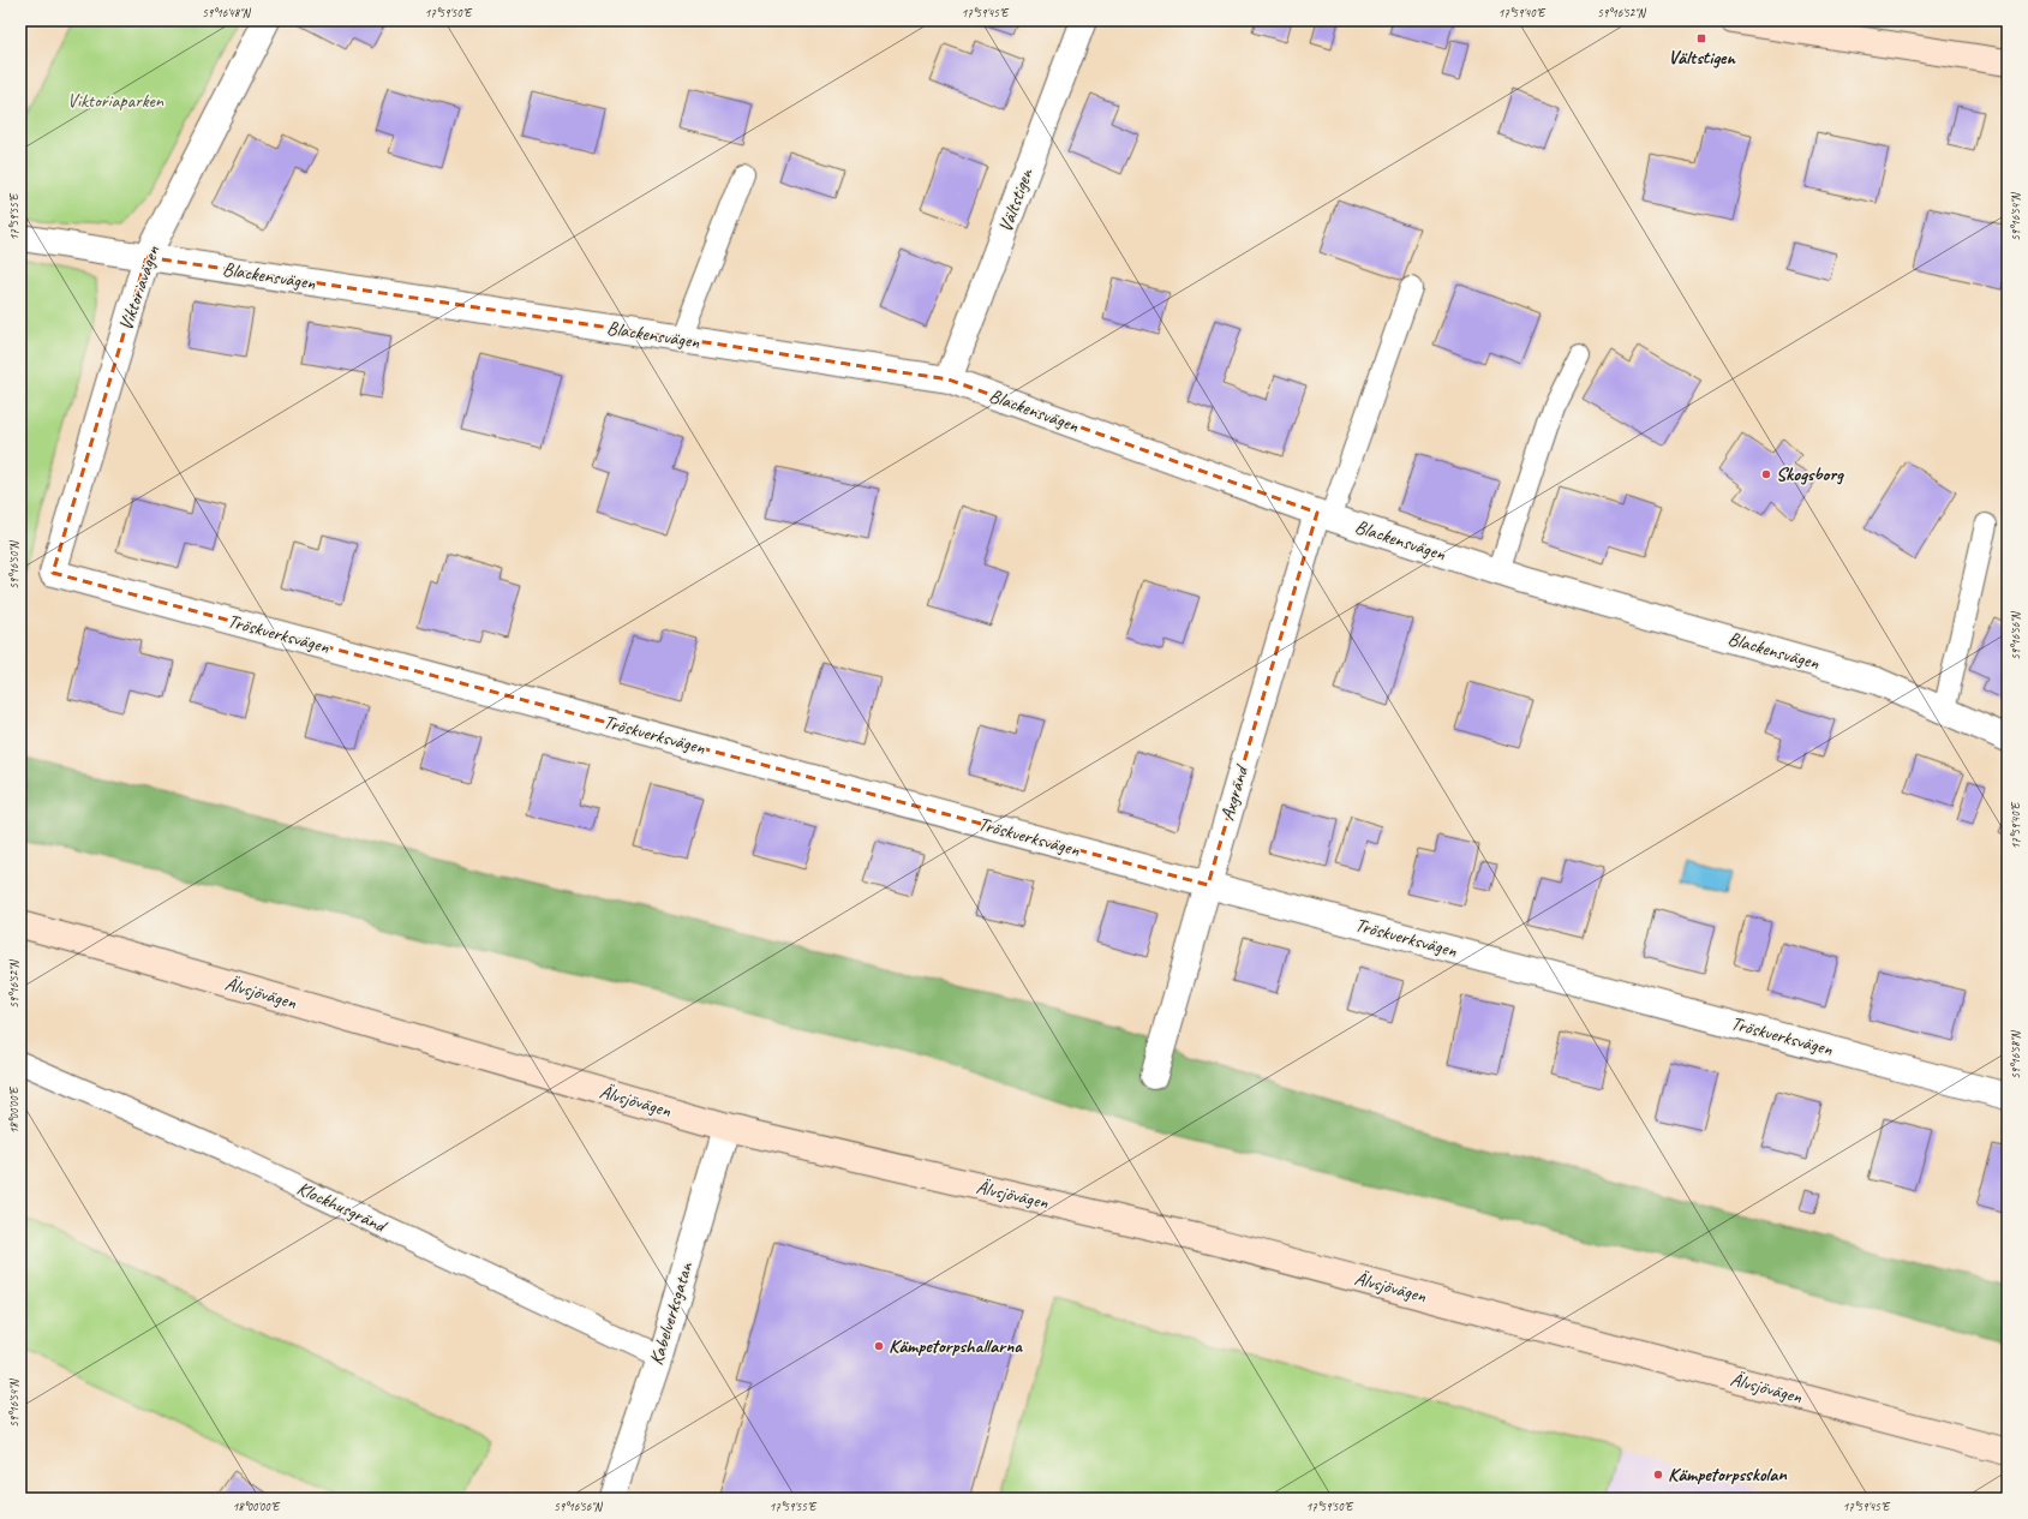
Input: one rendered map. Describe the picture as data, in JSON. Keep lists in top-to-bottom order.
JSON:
{
  "streets": {
    "main road": ["Älvsjövägen"],
    "street": [
      "Vältstigen",
      "Blackensvägen",
      "Viktoriavägen",
      "Tröskverksvägen",
      "Axgränd",
      "Kabelverksgatan"
    ],
    "lane": ["Klockhusgränd"]
  },
  "crossings": [
    ["Vältstigen", "Blackensvägen"],
    ["Blackensvägen", "Viktoriavägen"],
    ["Blackensvägen", "Axgränd"],
    ["Viktoriavägen", "Tröskverksvägen"],
    ["Tröskverksvägen", "Axgränd"],
    ["Älvsjövägen", "Kabelverksgatan"],
    ["Klockhusgränd", "Kabelverksgatan"]
  ],
  "parks": ["Viktoriaparken"],
  "places": {
    "transit": ["Vältstigen"],
    "other": ["Skogsborg", "Kämpetorpshallarna", "Kämpetorpsskolan"]
  },
  "coordinates": [
    "59°16'48\"N",
    "17°59'50\"E",
    "17°59'45\"E",
    "17°59'40\"E",
    "59°16'52\"N",
    "59°16'54\"N",
    "17°59'55\"E",
    "59°16'50\"N",
    "59°16'56\"N",
    "59°16'58\"N",
    "18°00'00\"E"
  ]
}
